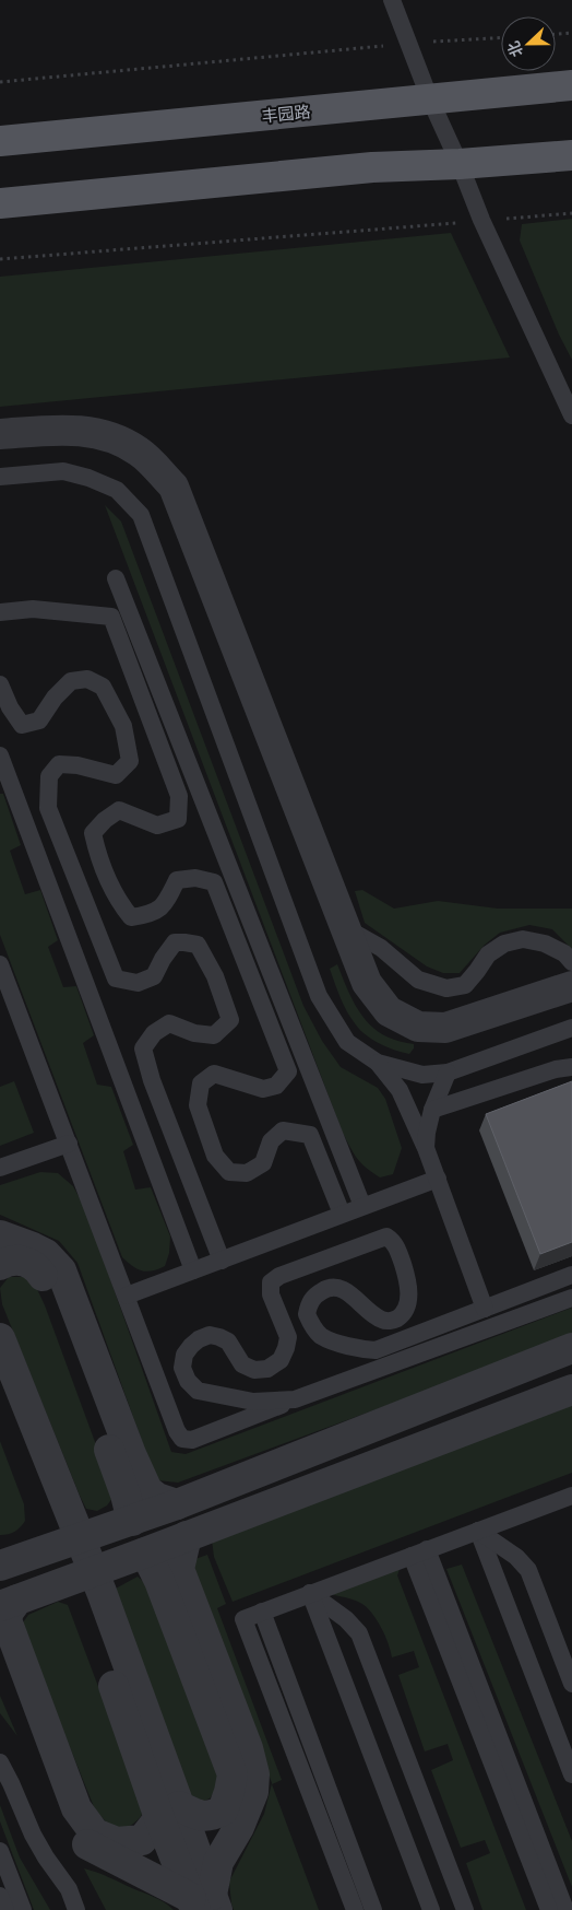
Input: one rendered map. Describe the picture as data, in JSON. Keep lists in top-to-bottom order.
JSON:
{
  "streets": {
    "main road": ["丰园路"]
  },
  "north": "left"
}
